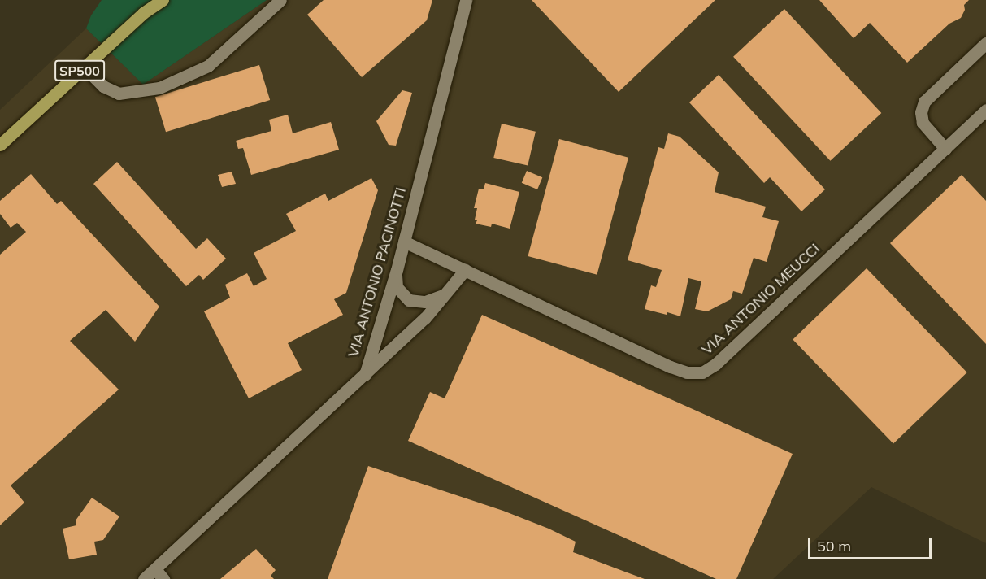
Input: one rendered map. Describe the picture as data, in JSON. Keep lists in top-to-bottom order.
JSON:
{
  "streets": {
    "main road": ["SP500"],
    "street": ["VIA ANTONIO PACINOTTI", "VIA ANTONIO MEUCCI"]
  },
  "crossings": [
    ["VIA ANTONIO PACINOTTI", "VIA ANTONIO MEUCCI"]
  ],
  "scale_bar": "50 m"
}
